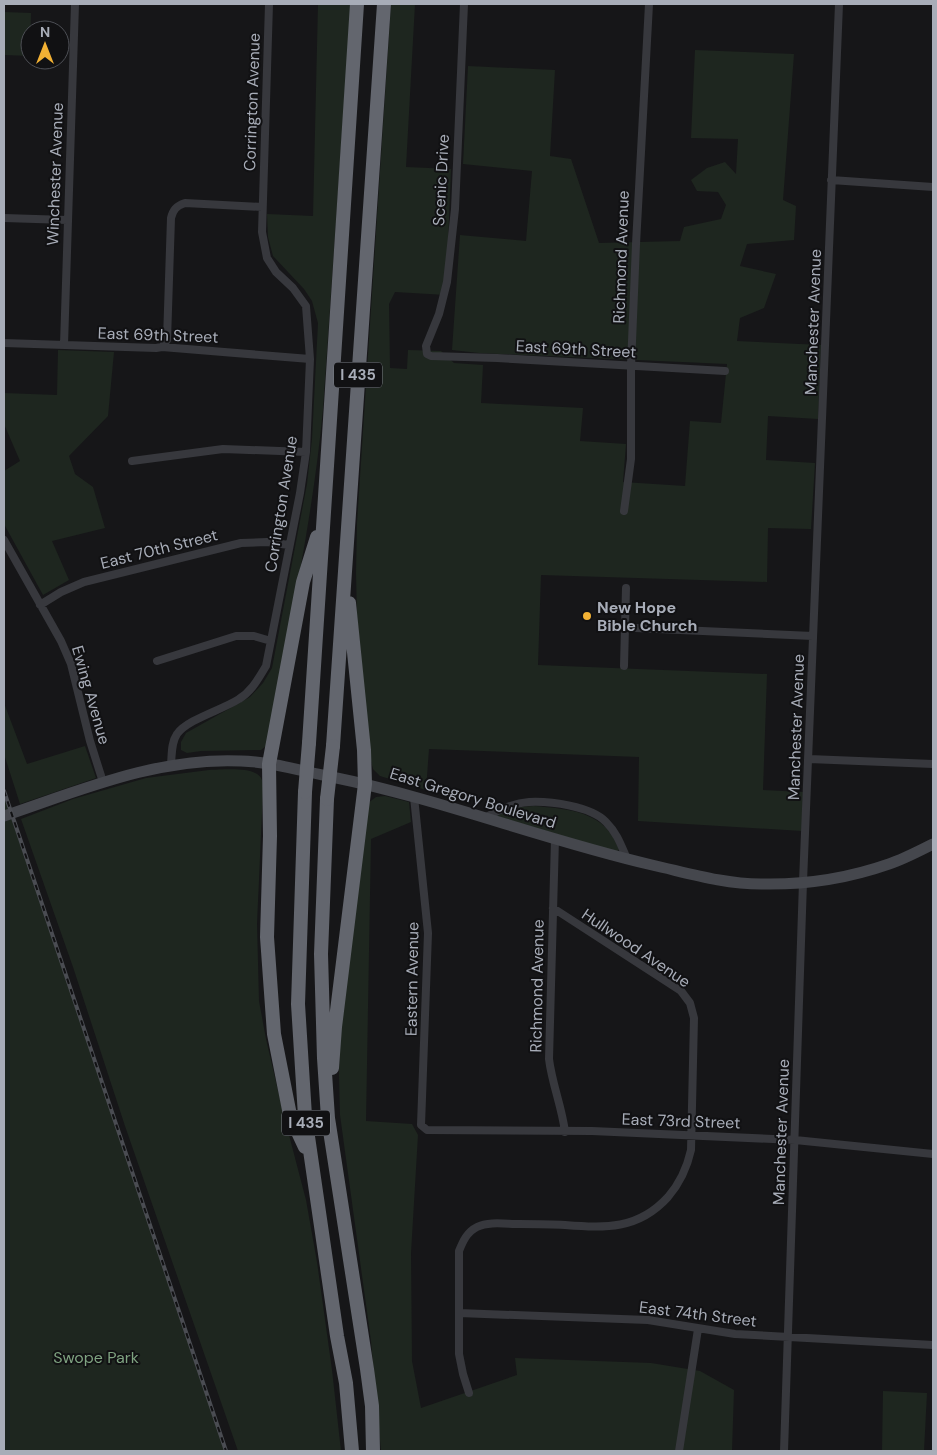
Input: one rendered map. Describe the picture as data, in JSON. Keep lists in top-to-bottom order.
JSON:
{
  "streets": {
    "highway": ["I 435"],
    "main road": ["East Gregory Boulevard"],
    "street": [
      "Corrington Avenue",
      "Winchester Avenue",
      "Scenic Drive",
      "Richmond Avenue",
      "Manchester Avenue",
      "East 69th Street",
      "East 70th Street",
      "Ewing Avenue",
      "Hullwood Avenue",
      "Eastern Avenue",
      "East 73rd Street",
      "East 74th Street"
    ]
  },
  "crossings": [
    ["Corrington Avenue", "East 69th Street"],
    ["Corrington Avenue", "East 70th Street"],
    ["Corrington Avenue", "East Gregory Boulevard"],
    ["Winchester Avenue", "East 69th Street"],
    ["Scenic Drive", "East 69th Street"],
    ["Richmond Avenue", "East 69th Street"],
    ["Richmond Avenue", "East Gregory Boulevard"],
    ["Richmond Avenue", "Hullwood Avenue"],
    ["Richmond Avenue", "East 73rd Street"],
    ["Manchester Avenue", "East Gregory Boulevard"],
    ["Manchester Avenue", "East 73rd Street"],
    ["Manchester Avenue", "East 74th Street"],
    ["East 70th Street", "Ewing Avenue"],
    ["Ewing Avenue", "East Gregory Boulevard"],
    ["East Gregory Boulevard", "Eastern Avenue"],
    ["Hullwood Avenue", "East 73rd Street"],
    ["Hullwood Avenue", "East 74th Street"],
    ["Eastern Avenue", "East 73rd Street"]
  ],
  "parks": ["Swope Park"],
  "places": ["New Hope Bible Church"],
  "north": "top"
}
